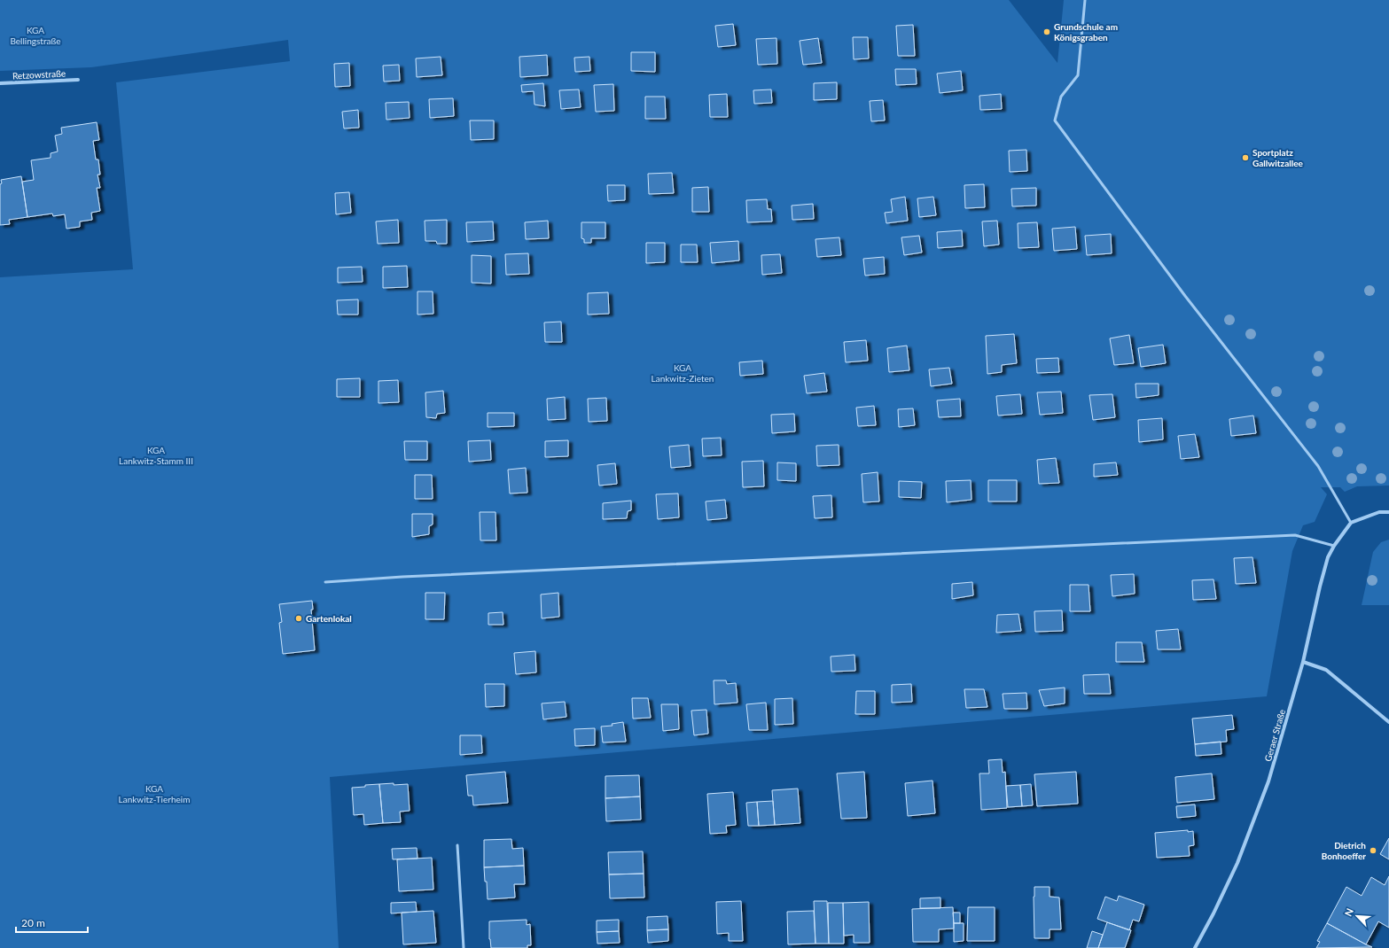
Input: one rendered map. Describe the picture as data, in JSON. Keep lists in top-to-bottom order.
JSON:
{
  "streets": {
    "street": ["Retzowstraße", "Geraer Straße"]
  },
  "parks": [
    "KGA Bellingstraße",
    "KGA Lankwitz-Zieten",
    "KGA Lankwitz-Stamm III",
    "KGA Lankwitz-Tierheim"
  ],
  "places": [
    "Grundschule am Königsgraben",
    "Sportplatz Gallwitzallee",
    "Gartenlokal",
    "Dietrich Bonhoeffer"
  ],
  "scale_bar": "20 m",
  "north": "top left"
}
